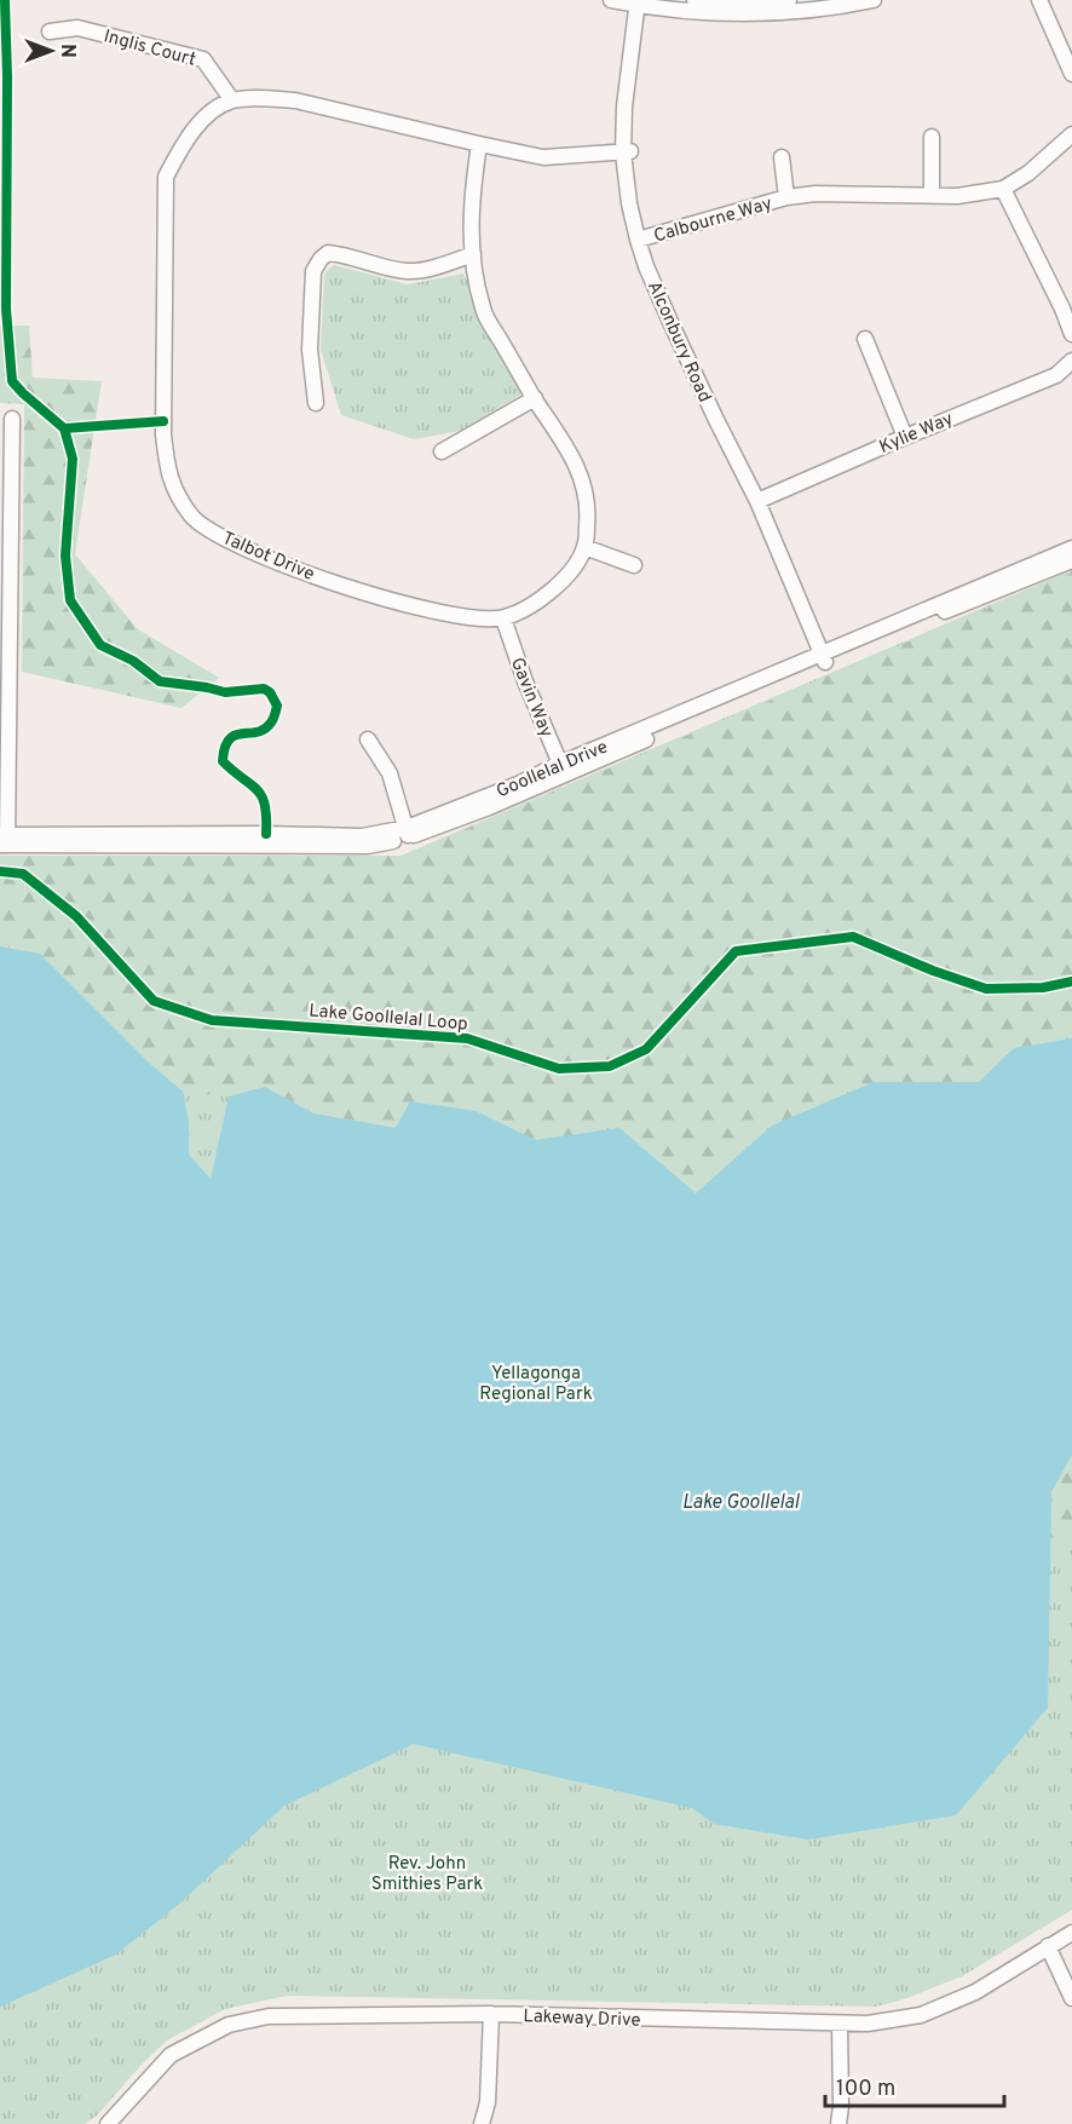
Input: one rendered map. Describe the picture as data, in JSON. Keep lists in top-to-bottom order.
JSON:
{
  "streets": {
    "street": [
      "Inglis Court",
      "Calbourne Way",
      "Alconbury Road",
      "Kylie Way",
      "Talbot Drive",
      "Gavin Way",
      "Goollelal Drive",
      "Lakeway Drive"
    ],
    "cycle path": ["Lake Goollelal Loop"]
  },
  "crossings": [
    ["Inglis Court", "Talbot Drive"],
    ["Calbourne Way", "Alconbury Road"],
    ["Alconbury Road", "Kylie Way"],
    ["Alconbury Road", "Goollelal Drive"],
    ["Talbot Drive", "Gavin Way"],
    ["Gavin Way", "Goollelal Drive"]
  ],
  "water": ["Lake Goollelal"],
  "parks": ["Yellagonga Regional Park", "Rev. John Smithies Park"],
  "scale_bar": "100 m",
  "north": "right"
}
